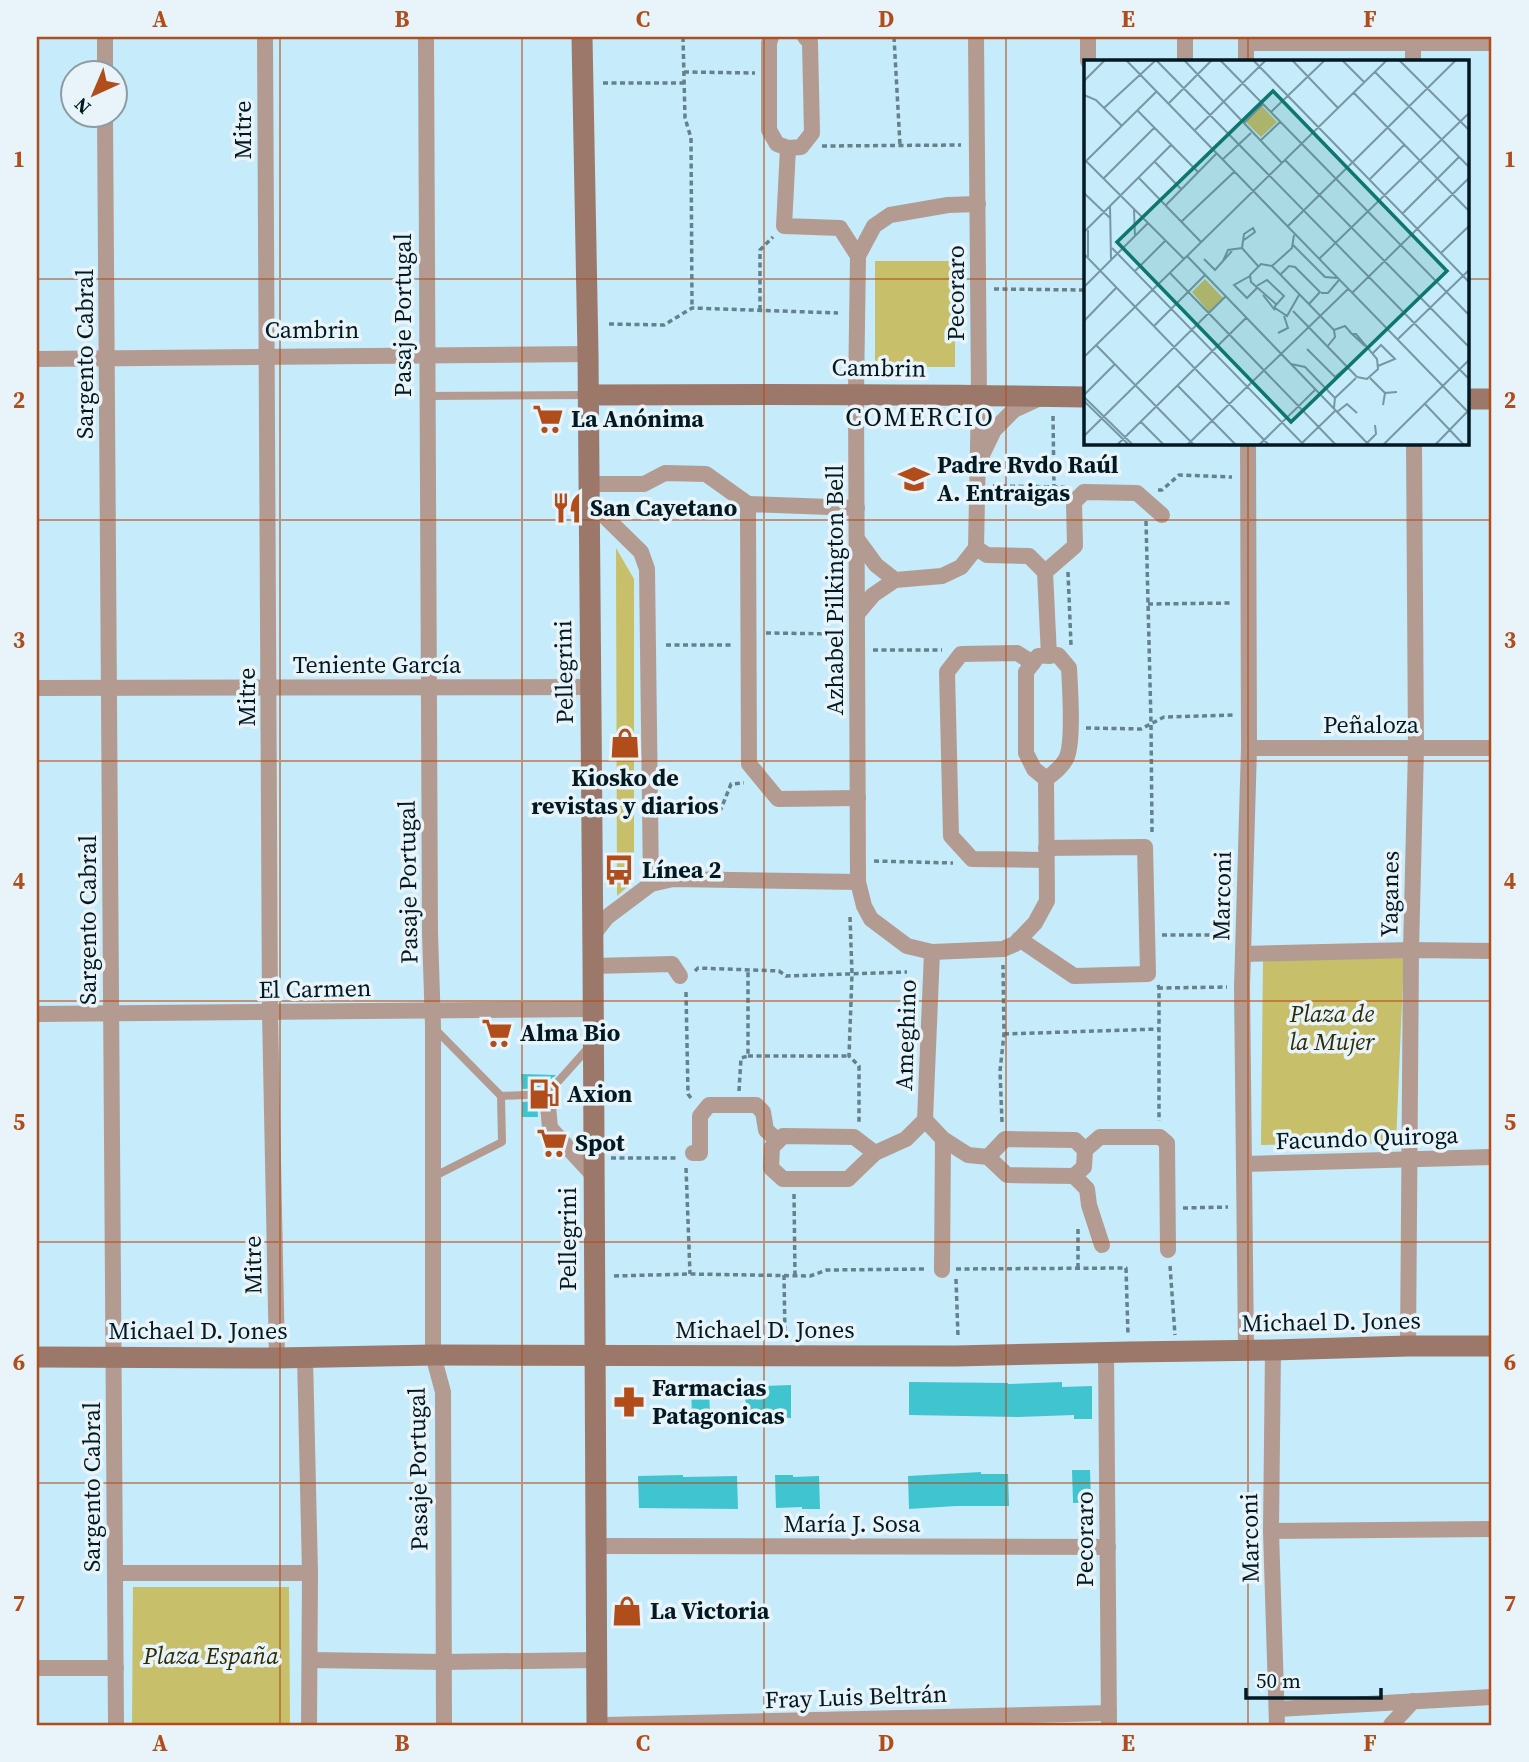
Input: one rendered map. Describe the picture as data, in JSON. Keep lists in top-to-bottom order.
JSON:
{
  "streets": {
    "street": [
      "Mitre",
      "Pecoraro",
      "Pasaje Portugal",
      "Cambrin",
      "Sargento Cabral",
      "Azhabel Pilkington Bell",
      "Teniente García",
      "Pellegrini",
      "Peñaloza",
      "Yaganes",
      "Marconi",
      "El Carmen",
      "Ameghino",
      "Facundo Quiroga",
      "Michael D. Jones",
      "María J. Sosa",
      "Fray Luis Beltrán"
    ]
  },
  "crossings": [
    ["Mitre", "Cambrin"],
    ["Mitre", "Teniente García"],
    ["Mitre", "El Carmen"],
    ["Mitre", "Michael D. Jones"],
    ["Pecoraro", "Cambrin"],
    ["Pecoraro", "Azhabel Pilkington Bell"],
    ["Pecoraro", "Michael D. Jones"],
    ["Pecoraro", "María J. Sosa"],
    ["Pecoraro", "Fray Luis Beltrán"],
    ["Pasaje Portugal", "Cambrin"],
    ["Pasaje Portugal", "Teniente García"],
    ["Pasaje Portugal", "El Carmen"],
    ["Pasaje Portugal", "Michael D. Jones"],
    ["Cambrin", "Sargento Cabral"],
    ["Cambrin", "Azhabel Pilkington Bell"],
    ["Cambrin", "Pellegrini"],
    ["Sargento Cabral", "Teniente García"],
    ["Sargento Cabral", "El Carmen"],
    ["Sargento Cabral", "Michael D. Jones"],
    ["Teniente García", "Pellegrini"],
    ["Pellegrini", "El Carmen"],
    ["Pellegrini", "Michael D. Jones"],
    ["Pellegrini", "María J. Sosa"],
    ["Peñaloza", "Yaganes"],
    ["Peñaloza", "Marconi"],
    ["Yaganes", "Facundo Quiroga"],
    ["Yaganes", "Michael D. Jones"],
    ["Marconi", "Facundo Quiroga"],
    ["Marconi", "Michael D. Jones"]
  ],
  "districts": ["COMERCIO"],
  "parks": ["Plaza de la Mujer", "Plaza España"],
  "places": {
    "supermarket": ["La Anónima", "Alma Bio", "Spot"],
    "school or university": ["Padre Rvdo Raúl A. Entraigas"],
    "restaurant": ["San Cayetano"],
    "shop": ["Kiosko de revistas y diarios", "La Victoria"],
    "bus stop": ["Línea 2"],
    "fuel station": ["Axion"],
    "pharmacy": ["Farmacias Patagonicas"]
  },
  "scale_bar": "50 m",
  "north": "bottom left",
  "grid": {
    "columns": [
      "A",
      "B",
      "C",
      "D",
      "E",
      "F"
    ],
    "rows": [
      "1",
      "2",
      "3",
      "4",
      "5",
      "6",
      "7"
    ]
  }
}
